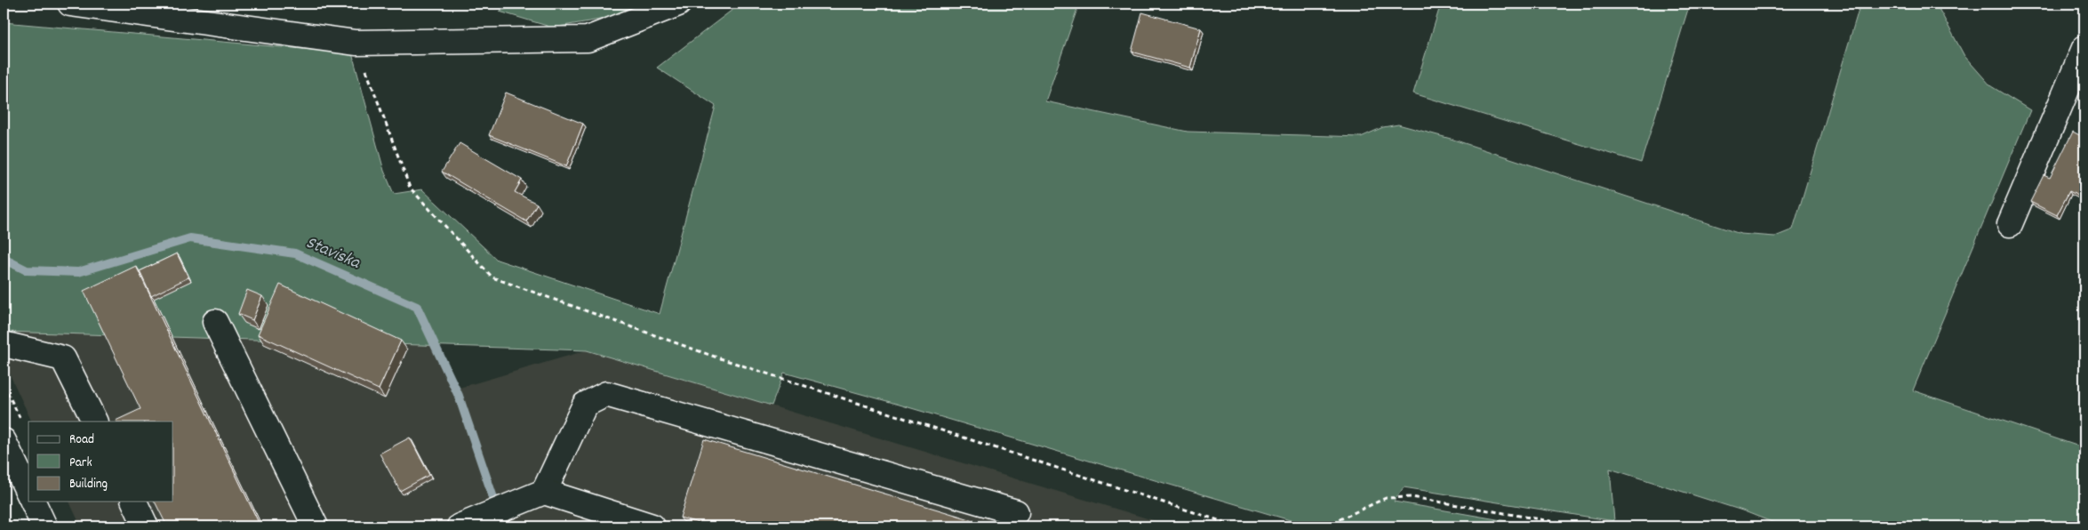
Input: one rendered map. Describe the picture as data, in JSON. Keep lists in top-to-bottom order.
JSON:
{
  "water": ["Staviska"],
  "legend": ["Road", "Park", "Building"]
}
